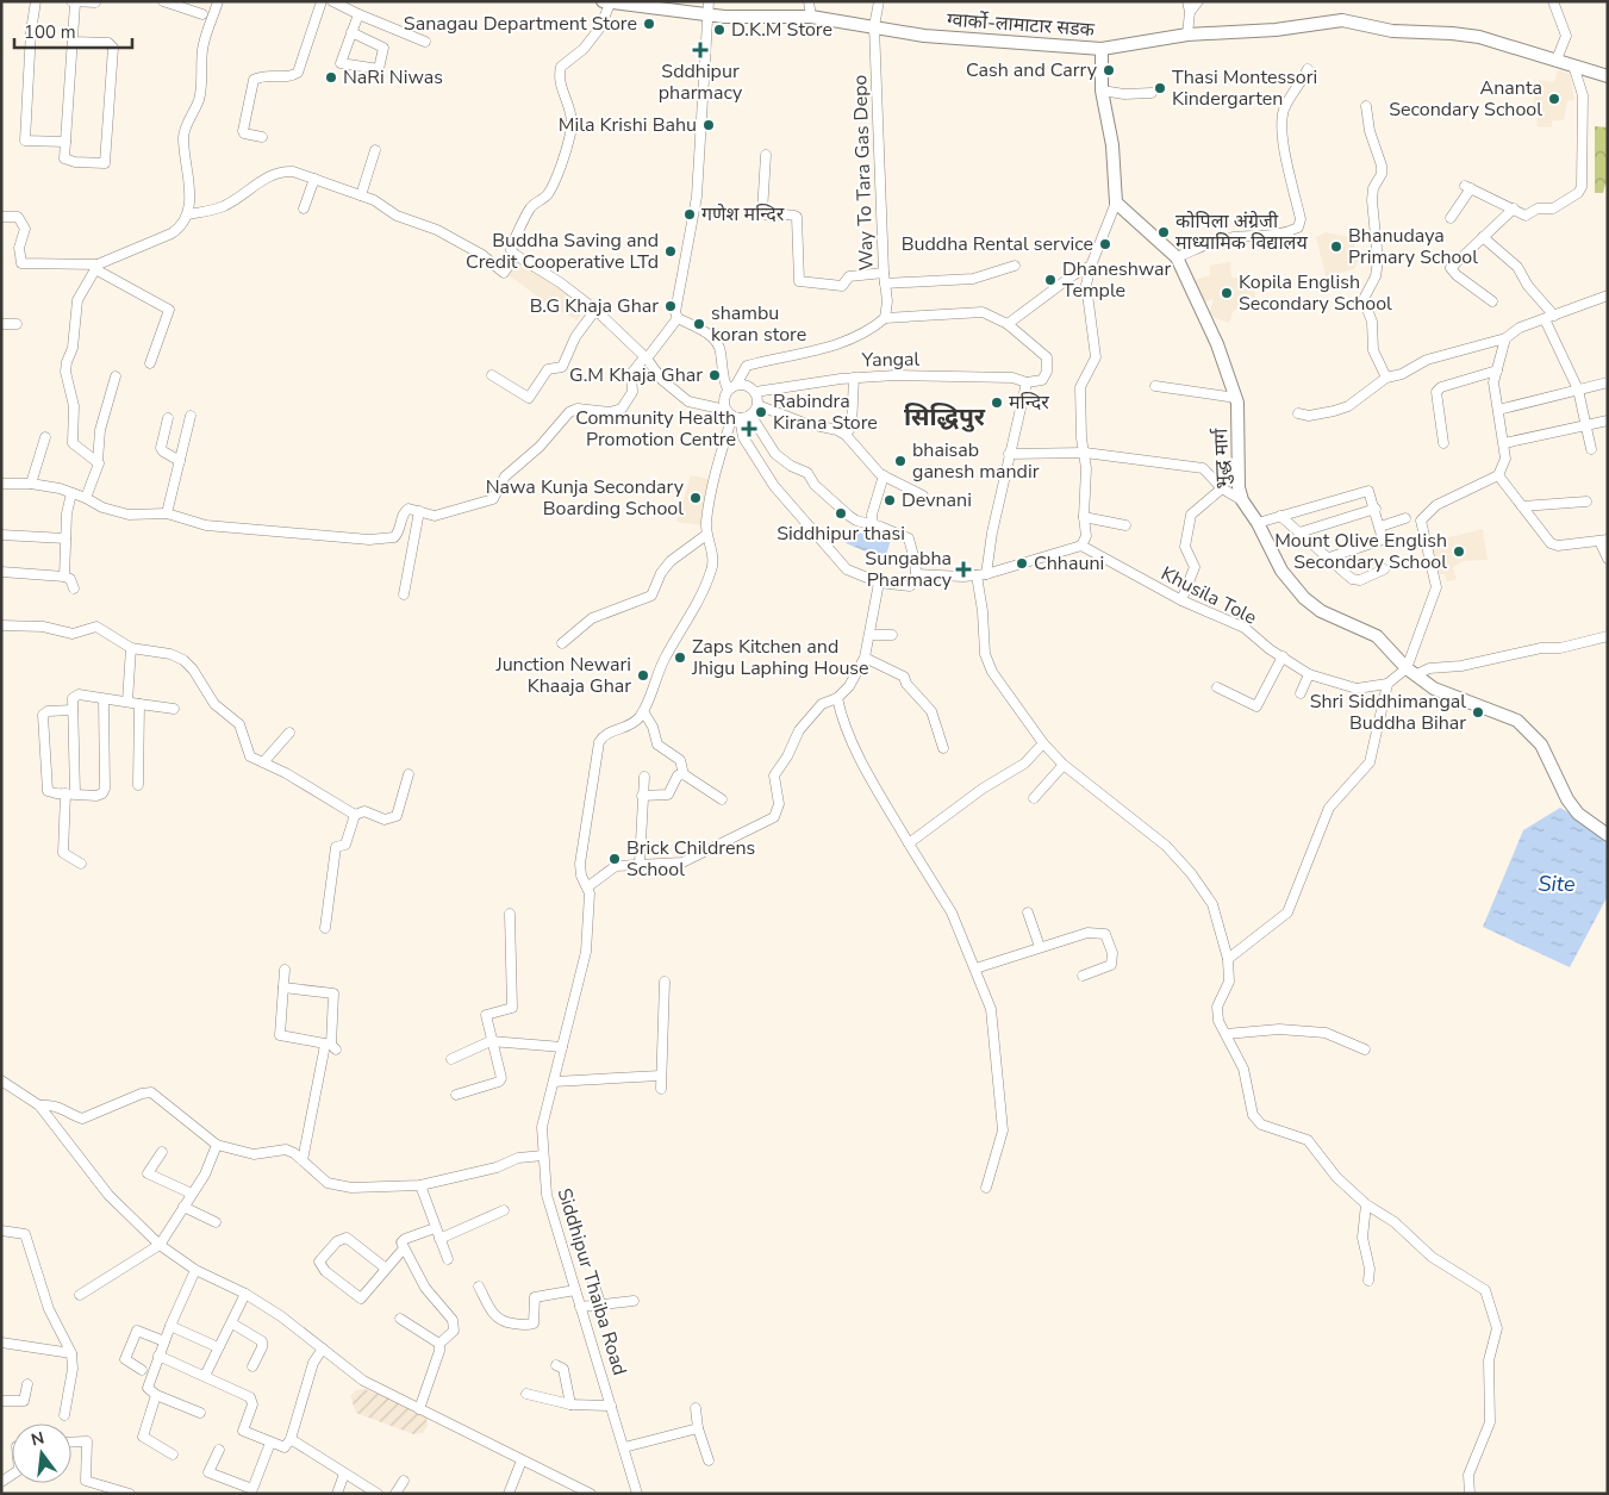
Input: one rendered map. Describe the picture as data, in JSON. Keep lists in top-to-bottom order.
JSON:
{
  "streets": {
    "main road": ["ग्वार्को-लामाटार सडक", "भुद्ध मार्ग"],
    "street": [
      "Way To Tara Gas Depo",
      "Yangal",
      "Khusila Tole",
      "Siddhipur Thaiba Road"
    ]
  },
  "crossings": [
    ["ग्वार्को-लामाटार सडक", "Way To Tara Gas Depo"]
  ],
  "districts": ["सिद्धिपुर"],
  "water": ["Site"],
  "places": {
    "other": [
      "Sanagau Department Store",
      "D.K.M Store",
      "Cash and Carry",
      "NaRi Niwas",
      "Thasi Montessori Kindergarten",
      "Ananta Secondary School",
      "Mila Krishi Bahu",
      "गणेश मन्दिर",
      "कोपिला अंग्रेजी माध्यामिक विद्यालय",
      "Buddha Rental service",
      "Bhanudaya Primary School",
      "Buddha Saving and Credit Cooperative LTd",
      "Dhaneshwar Temple",
      "Kopila English Secondary School",
      "B.G Khaja Ghar",
      "shambu koran store",
      "G.M Khaja Ghar",
      "मन्दिर",
      "Rabindra Kirana Store",
      "bhaisab ganesh mandir",
      "Nawa Kunja Secondary Boarding School",
      "Devnani",
      "Siddhipur thasi",
      "Mount Olive English Secondary School",
      "Chhauni",
      "Zaps Kitchen and Jhigu Laphing House",
      "Junction Newari Khaaja Ghar",
      "Shri Siddhimangal Buddha Bihar",
      "Brick Childrens School"
    ],
    "health": ["Sddhipur pharmacy", "Community Health Promotion Centre", "Sungabha Pharmacy"]
  },
  "scale_bar": "100 m",
  "north": "top"
}
